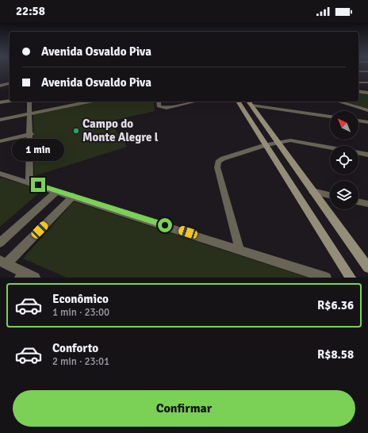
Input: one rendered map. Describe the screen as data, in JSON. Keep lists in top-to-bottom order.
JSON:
{
  "places": ["Campo do Monte Alegre l"],
  "north": "top left",
  "page": {
    "status": "22:58",
    "banner": ["Avenida Osvaldo Piva", "Avenida Osvaldo Piva"],
    "bubble": "1 min",
    "list": [
      {
        "name": "Econômico",
        "note": "1 min · 23:00",
        "value": "R$6.36"
      },
      {
        "name": "Conforto",
        "note": "2 min · 23:01",
        "value": "R$8.58"
      }
    ],
    "buttons": "Confirmar"
  }
}
